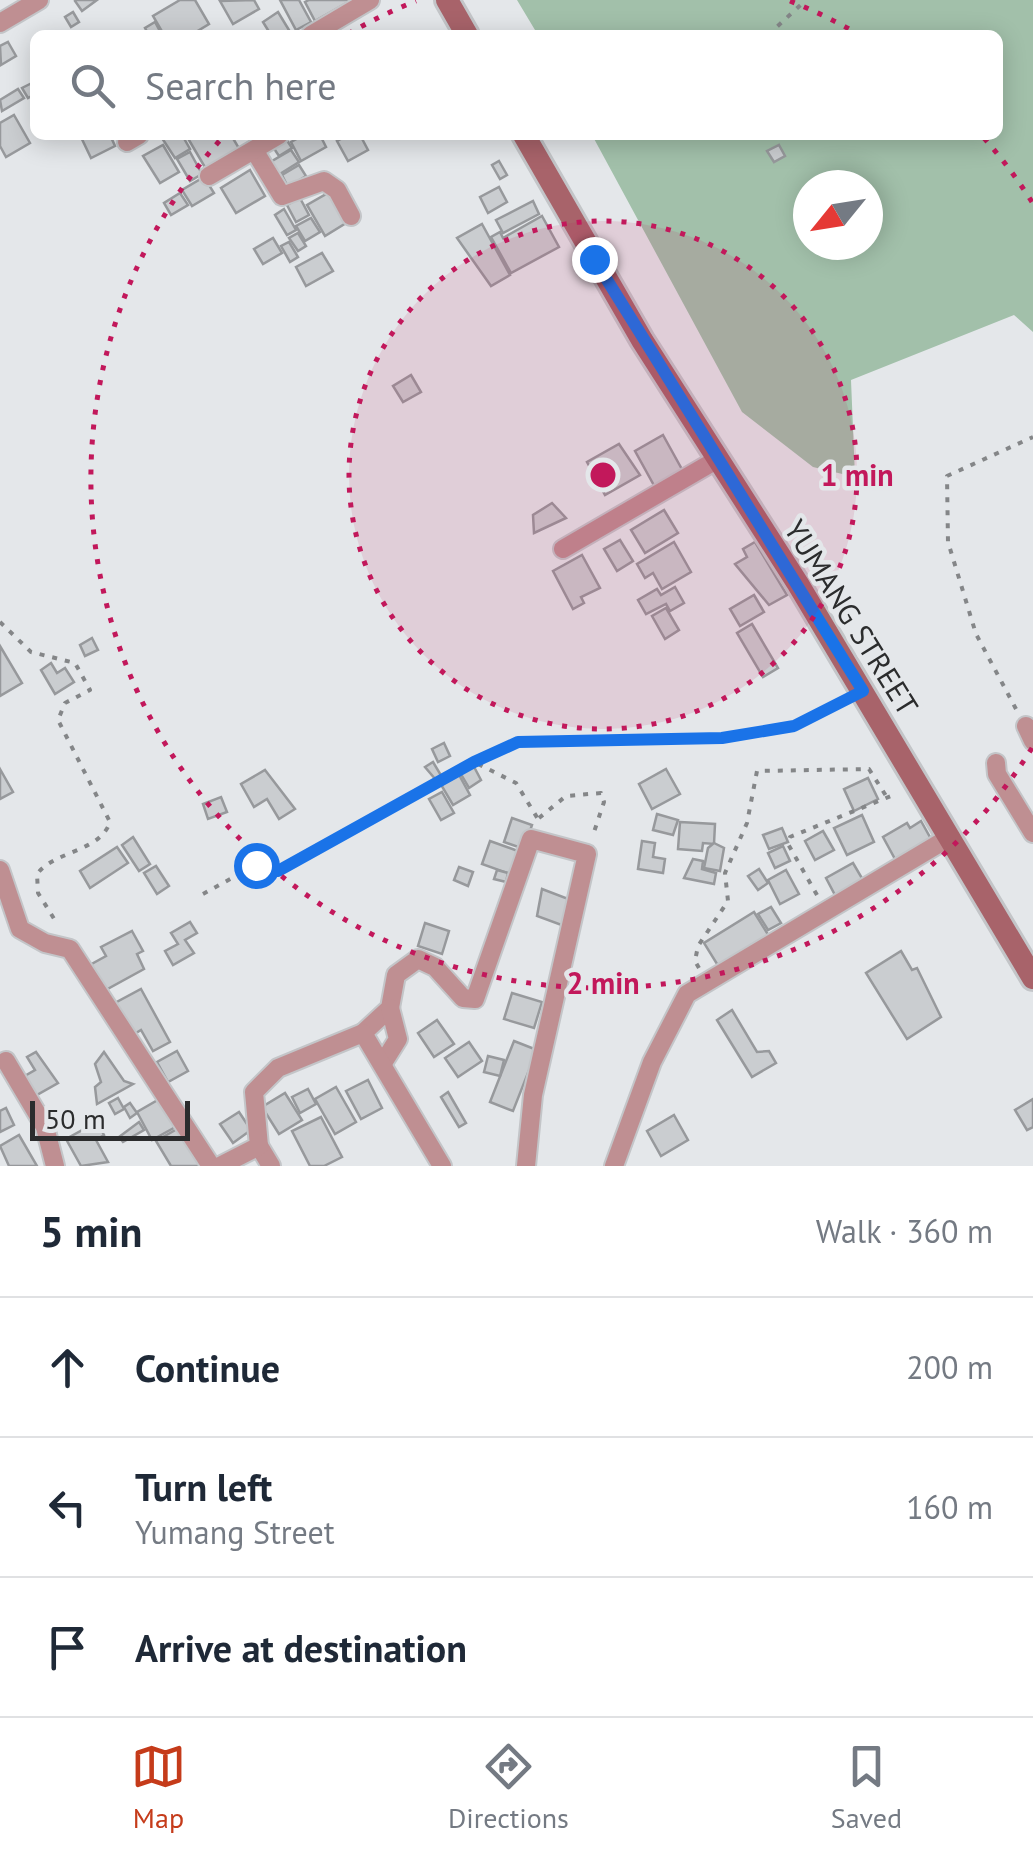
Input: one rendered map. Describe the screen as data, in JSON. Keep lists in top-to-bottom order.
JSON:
{
  "streets": {
    "main road": ["YUMANG STREET"]
  },
  "scale_bar": "50 m",
  "north": "bottom left",
  "page": {
    "search": "Search here",
    "scale": "50 m",
    "heading": ["5 min", "Walk · 360 m"],
    "list": [
      ["Continue", "200 m"],
      ["Turn left", "Yumang Street", "160 m"],
      "Arrive at destination"
    ],
    "nav": ["Map", "Directions", "Saved"]
  },
  "rings": ["1 min", "2 min"]
}
